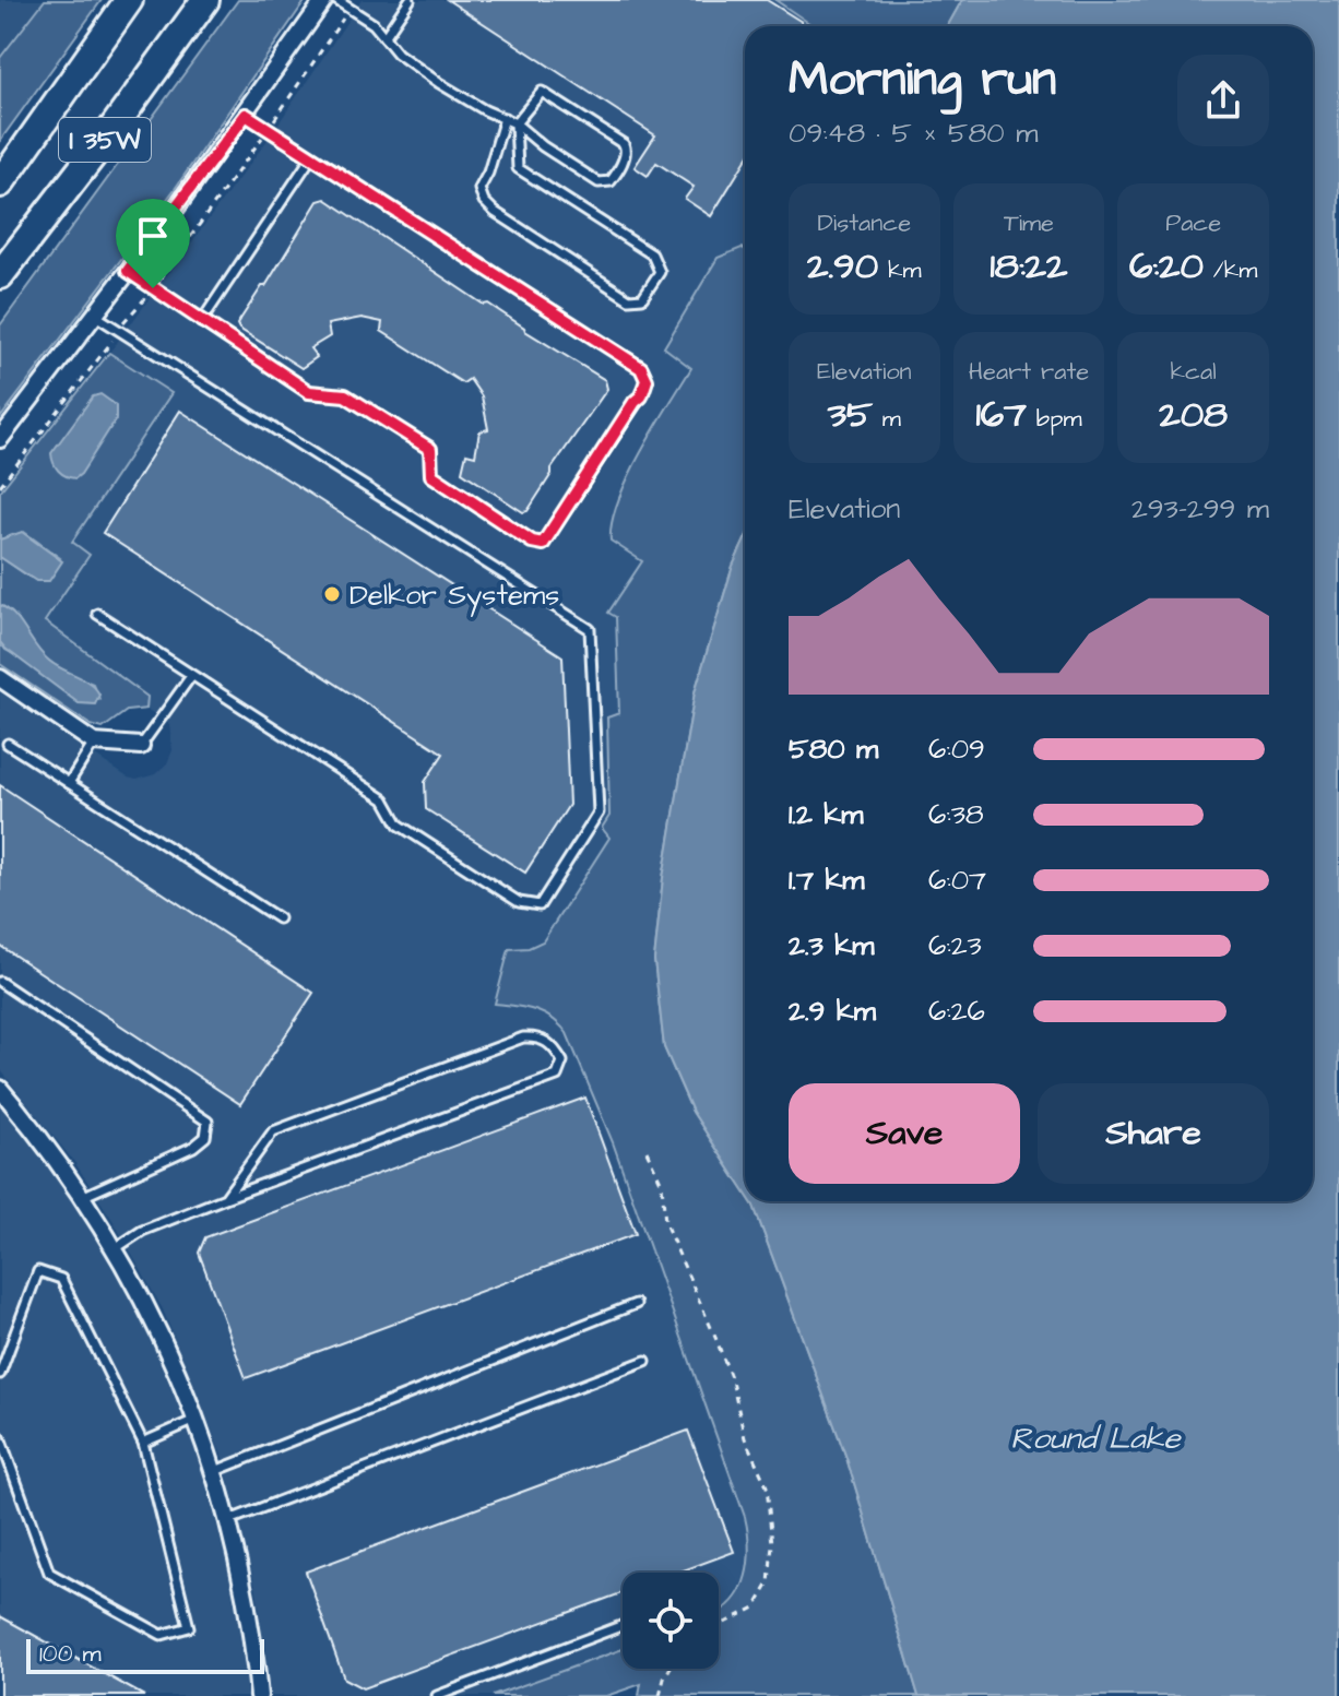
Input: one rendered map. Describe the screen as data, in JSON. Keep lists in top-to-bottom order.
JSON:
{
  "streets": {
    "highway": ["I 35W"]
  },
  "water": ["Round Lake"],
  "places": ["Delkor Systems"],
  "scale_bar": "100 m",
  "page": {
    "heading": ["Morning run", "09:48 · 5 × 580 m"],
    "stats": [
      ["Distance", "2.90 km"],
      ["Time", "18:22"],
      ["Pace", "6:20 /km"],
      ["Elevation", "35 m"],
      ["Heart rate", "167 bpm"],
      ["kcal", "208"]
    ],
    "chart": ["Elevation", "293–299 m"],
    "list": [
      {
        "name": "580 m",
        "note": "6:09"
      },
      {
        "name": "1.2 km",
        "note": "6:38"
      },
      {
        "name": "1.7 km",
        "note": "6:07"
      },
      {
        "name": "2.3 km",
        "note": "6:23"
      },
      {
        "name": "2.9 km",
        "note": "6:26"
      }
    ],
    "buttons": ["Save", "Share"],
    "scale": "100 m"
  }
}
